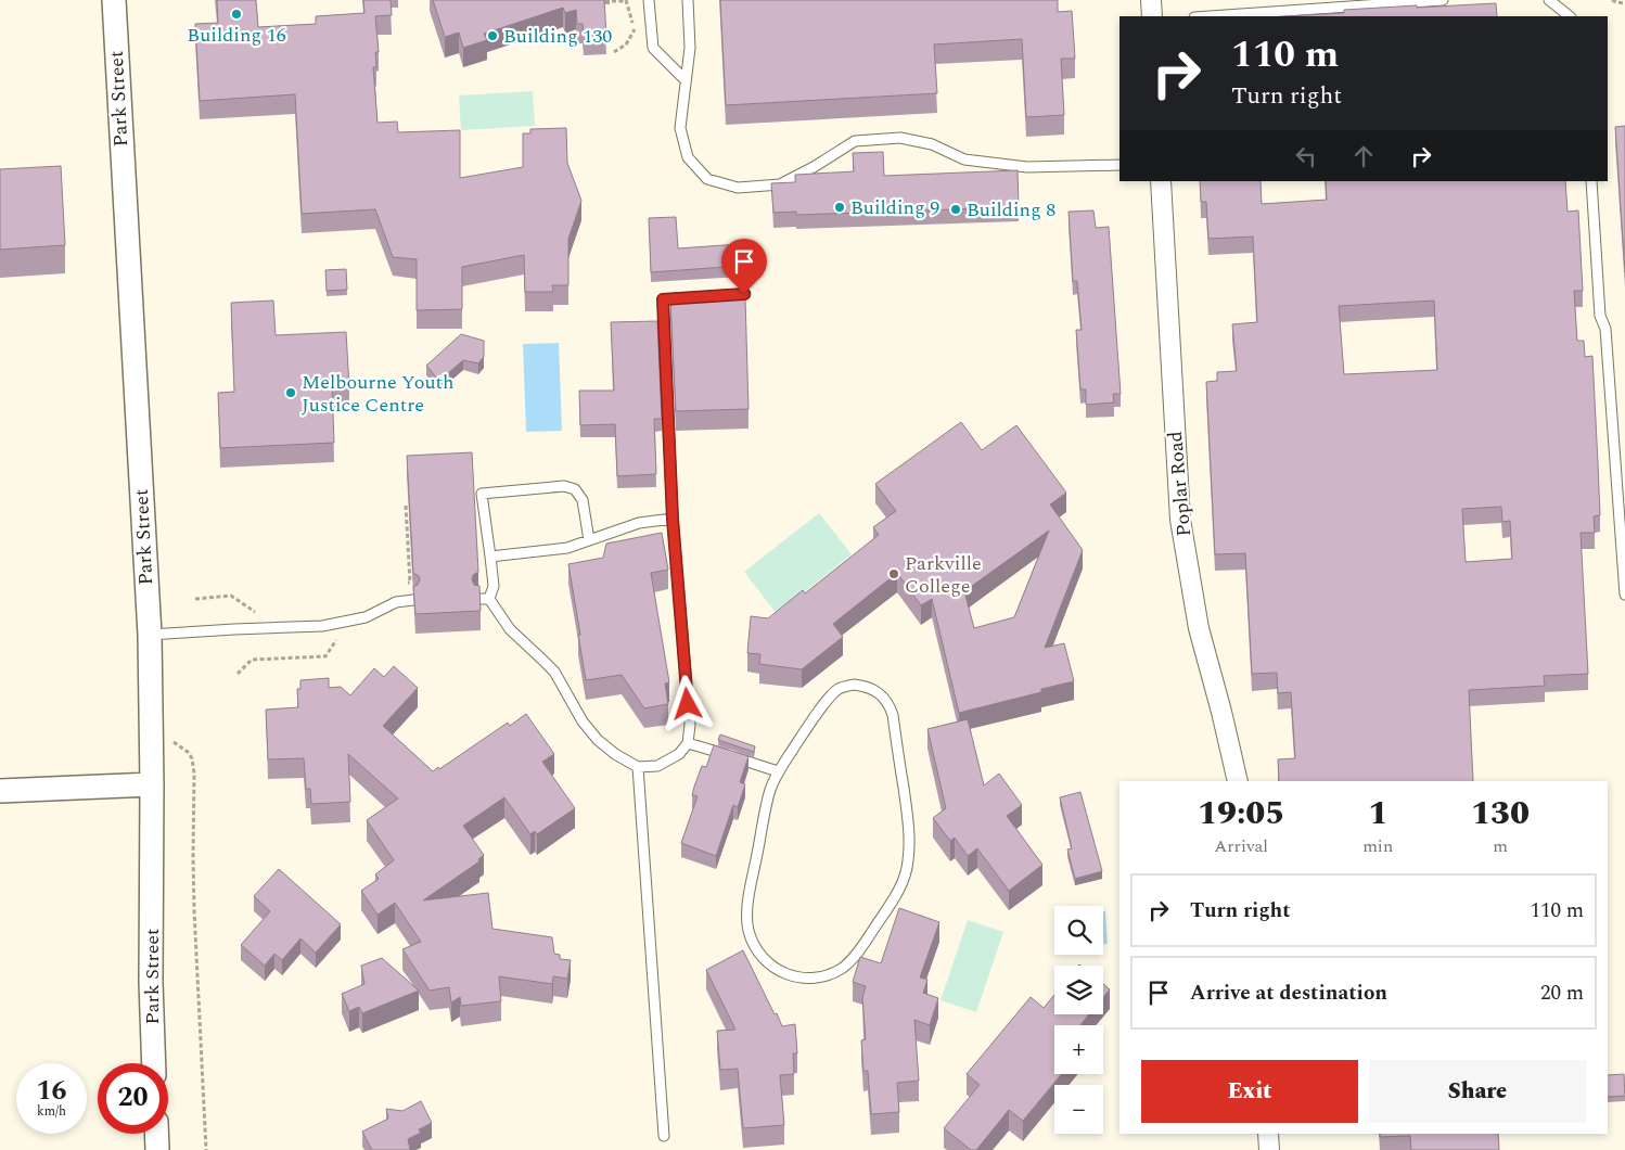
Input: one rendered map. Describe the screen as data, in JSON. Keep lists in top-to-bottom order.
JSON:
{
  "streets": {
    "street": ["Park Street", "Poplar Road"]
  },
  "places": [
    "Building 16",
    "Building 130",
    "Building 9",
    "Building 8",
    "Melbourne Youth Justice Centre",
    "Parkville College"
  ],
  "page": {
    "turn": ["110 m", "Turn right"],
    "eta": [
      "19:05",
      "Arrival",
      "1",
      "min",
      "130",
      "m"
    ],
    "list": [
      {
        "name": "Turn right",
        "value": "110 m"
      },
      {
        "name": "Arrive at destination",
        "value": "20 m"
      }
    ],
    "map_buttons": ["+", "−"],
    "buttons": ["Exit", "Share"],
    "speed": "16 km/h",
    "limit": "20"
  }
}
